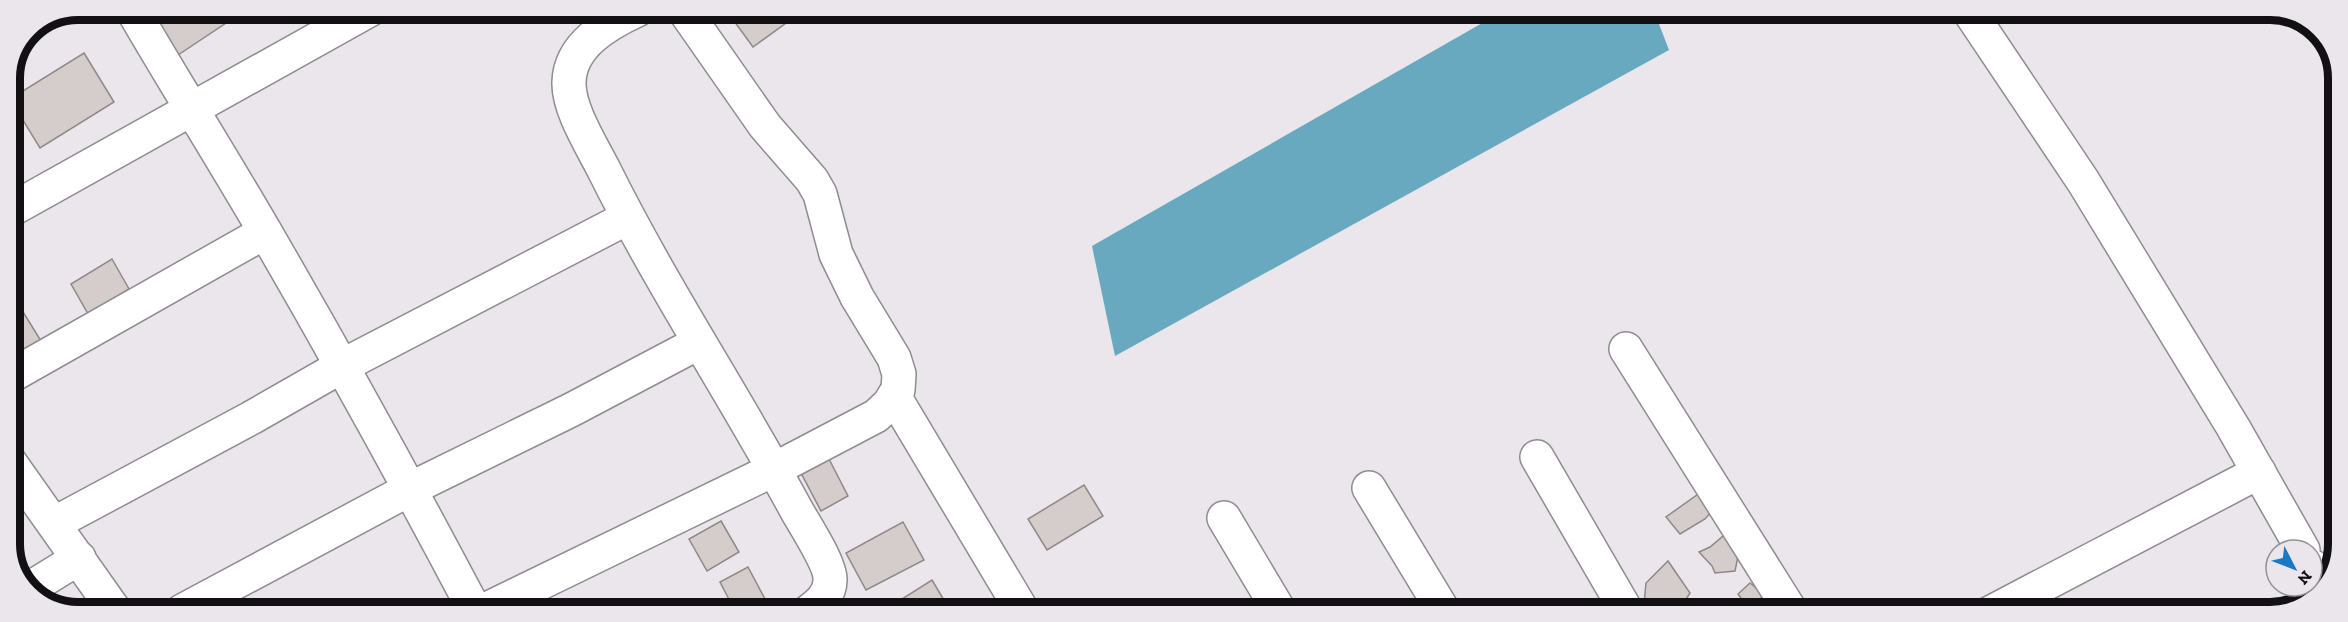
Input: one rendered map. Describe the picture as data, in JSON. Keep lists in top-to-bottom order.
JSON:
{
  "north": "bottom right"
}
